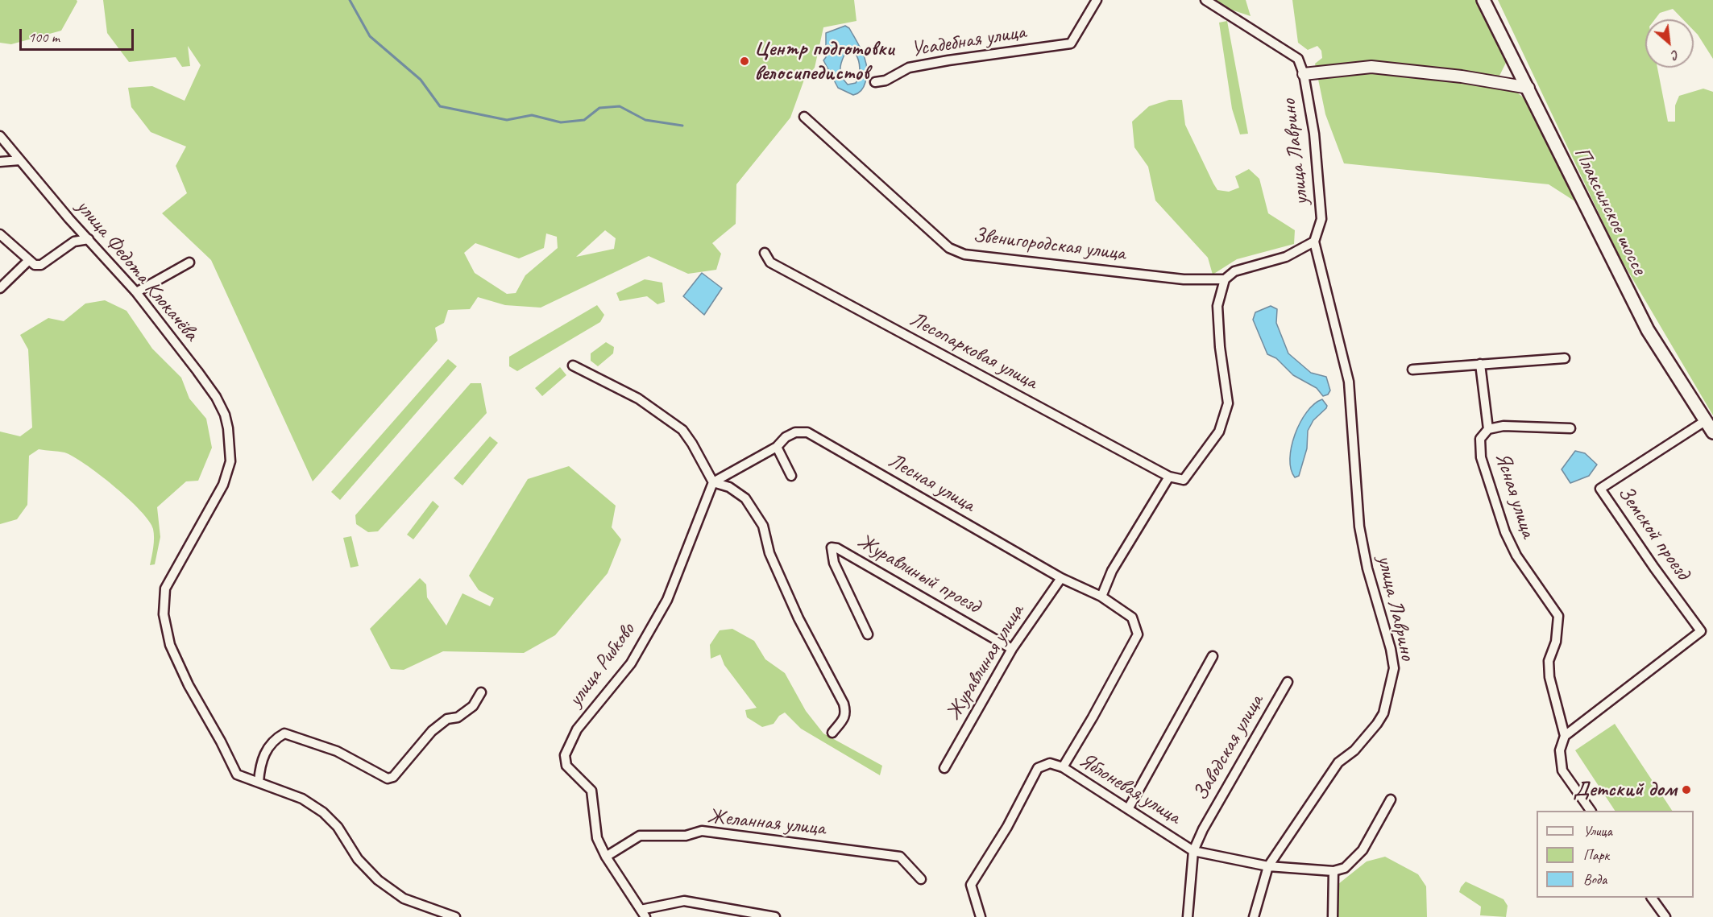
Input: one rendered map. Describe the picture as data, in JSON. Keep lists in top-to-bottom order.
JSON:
{
  "streets": {
    "main road": ["Плаксинское шоссе"],
    "street": [
      "Усадебная улица",
      "улица Лаврино",
      "Звенигородская улица",
      "улица Федота Клокачёва",
      "Лесопарковая улица",
      "Лесная улица",
      "Ясная улица",
      "Земской проезд",
      "Журавлиный проезд",
      "Журавлиная улица",
      "улица Рибково",
      "Заводская улица",
      "Яблоневая улица",
      "Желанная улица"
    ]
  },
  "crossings": [
    ["улица Лаврино", "Яблоневая улица"],
    ["Плаксинское шоссе", "Земской проезд"],
    ["Лесная улица", "Журавлиная улица"],
    ["Лесная улица", "улица Рибково"],
    ["Лесная улица", "Яблоневая улица"],
    ["Ясная улица", "Земской проезд"],
    ["Журавлиный проезд", "Журавлиная улица"],
    ["улица Рибково", "Желанная улица"],
    ["Заводская улица", "Яблоневая улица"]
  ],
  "places": ["Центр подготовки велосипедистов", "Детский дом"],
  "legend": ["Улица", "Парк", "Вода"],
  "scale_bar": "100 m",
  "north": "bottom right"
}
